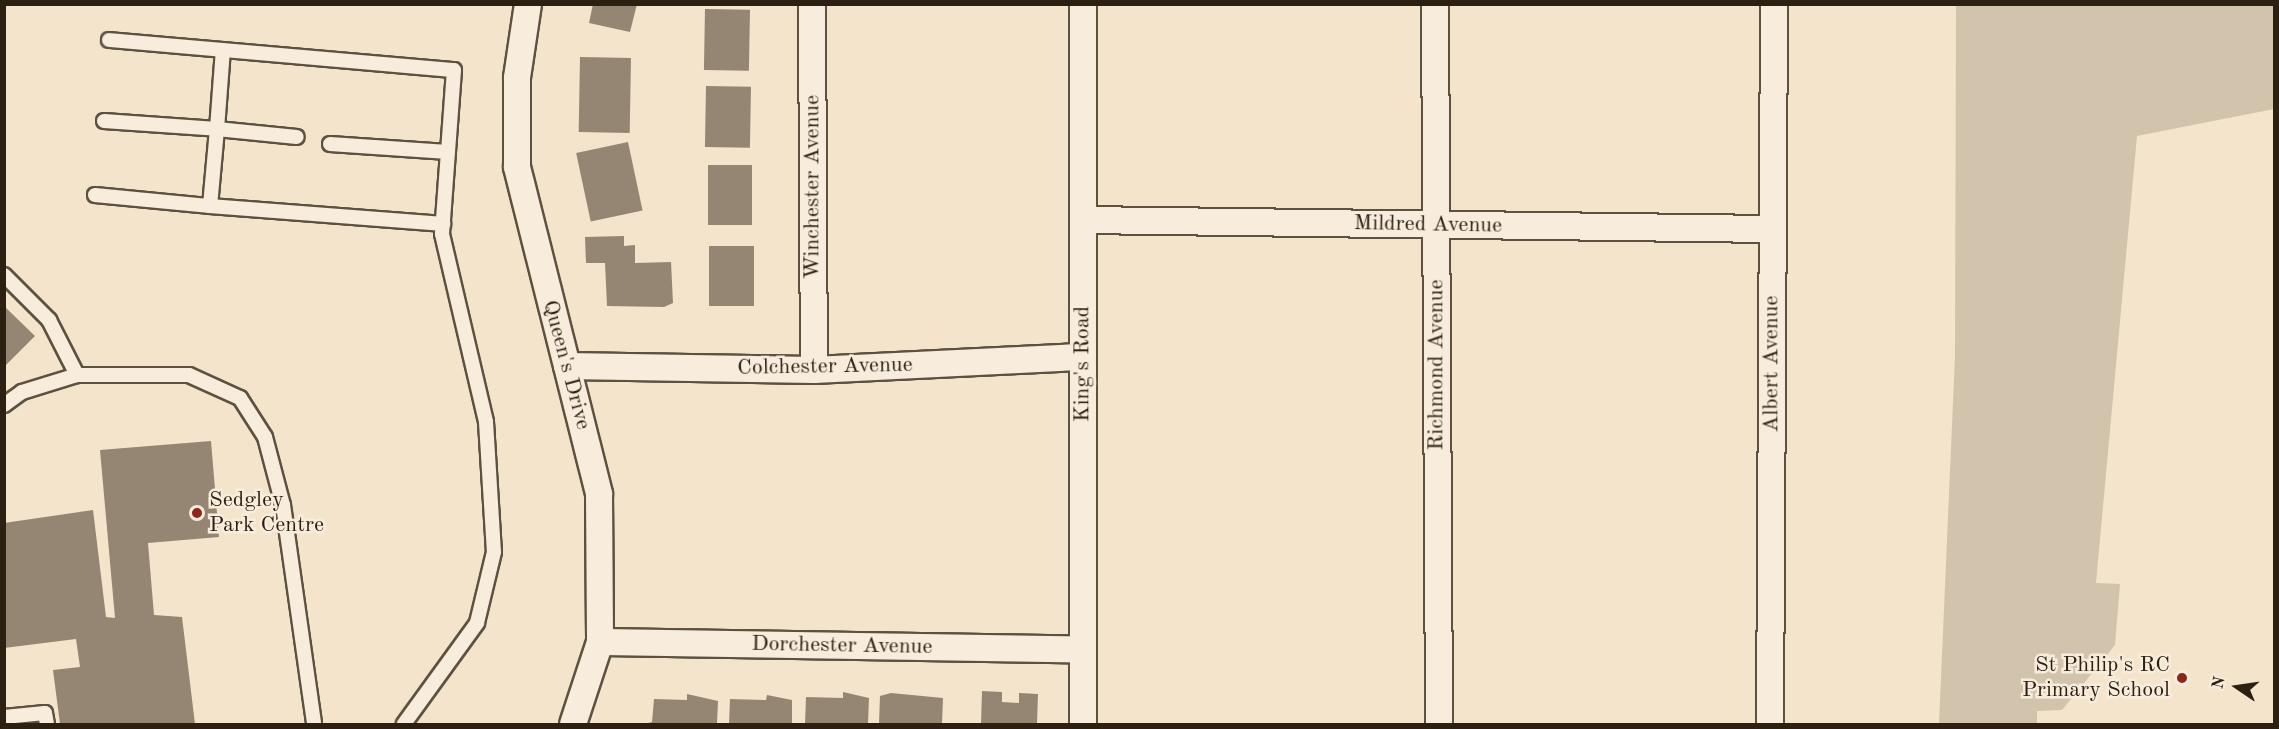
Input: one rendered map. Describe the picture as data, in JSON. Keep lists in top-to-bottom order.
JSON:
{
  "streets": {
    "street": [
      "Winchester Avenue",
      "Mildred Avenue",
      "King's Road",
      "Albert Avenue",
      "Queen's Drive",
      "Richmond Avenue",
      "Colchester Avenue",
      "Dorchester Avenue"
    ]
  },
  "crossings": [
    ["Winchester Avenue", "Colchester Avenue"],
    ["Mildred Avenue", "King's Road"],
    ["Mildred Avenue", "Albert Avenue"],
    ["Mildred Avenue", "Richmond Avenue"],
    ["King's Road", "Colchester Avenue"],
    ["King's Road", "Dorchester Avenue"],
    ["Queen's Drive", "Colchester Avenue"],
    ["Queen's Drive", "Dorchester Avenue"]
  ],
  "places": ["Sedgley Park Centre", "St Philip's RC Primary School"],
  "north": "left"
}
